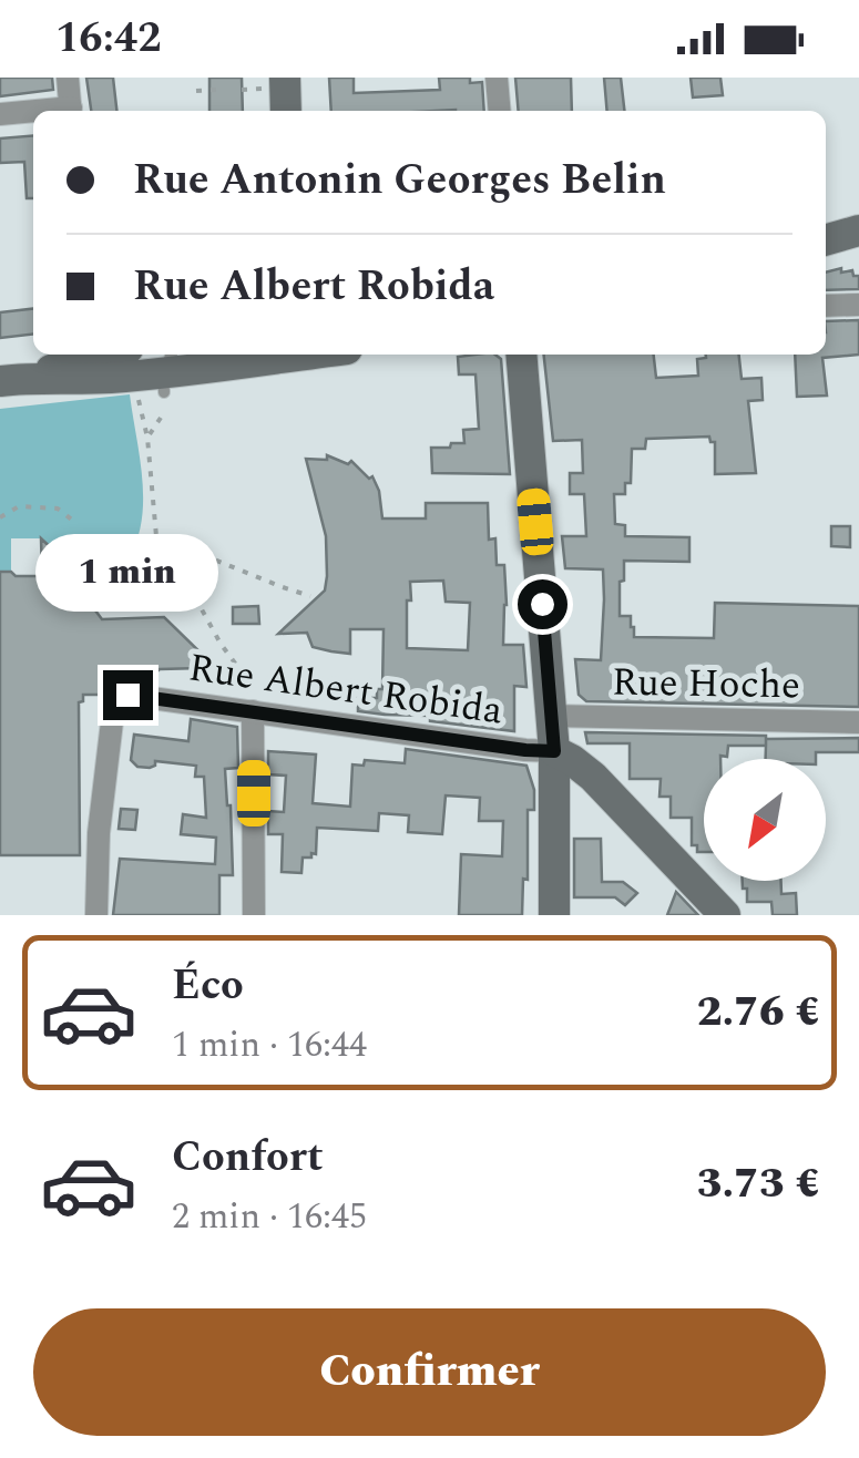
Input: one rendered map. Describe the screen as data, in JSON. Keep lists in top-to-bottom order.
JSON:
{
  "streets": {
    "street": ["Rue Hoche", "Rue Albert Robida"]
  },
  "north": "bottom left",
  "page": {
    "status": "16:42",
    "banner": ["Rue Antonin Georges Belin", "Rue Albert Robida"],
    "bubble": "1 min",
    "list": [
      {
        "name": "Éco",
        "note": "1 min · 16:44",
        "value": "2.76 €"
      },
      {
        "name": "Confort",
        "note": "2 min · 16:45",
        "value": "3.73 €"
      }
    ],
    "buttons": "Confirmer"
  }
}
